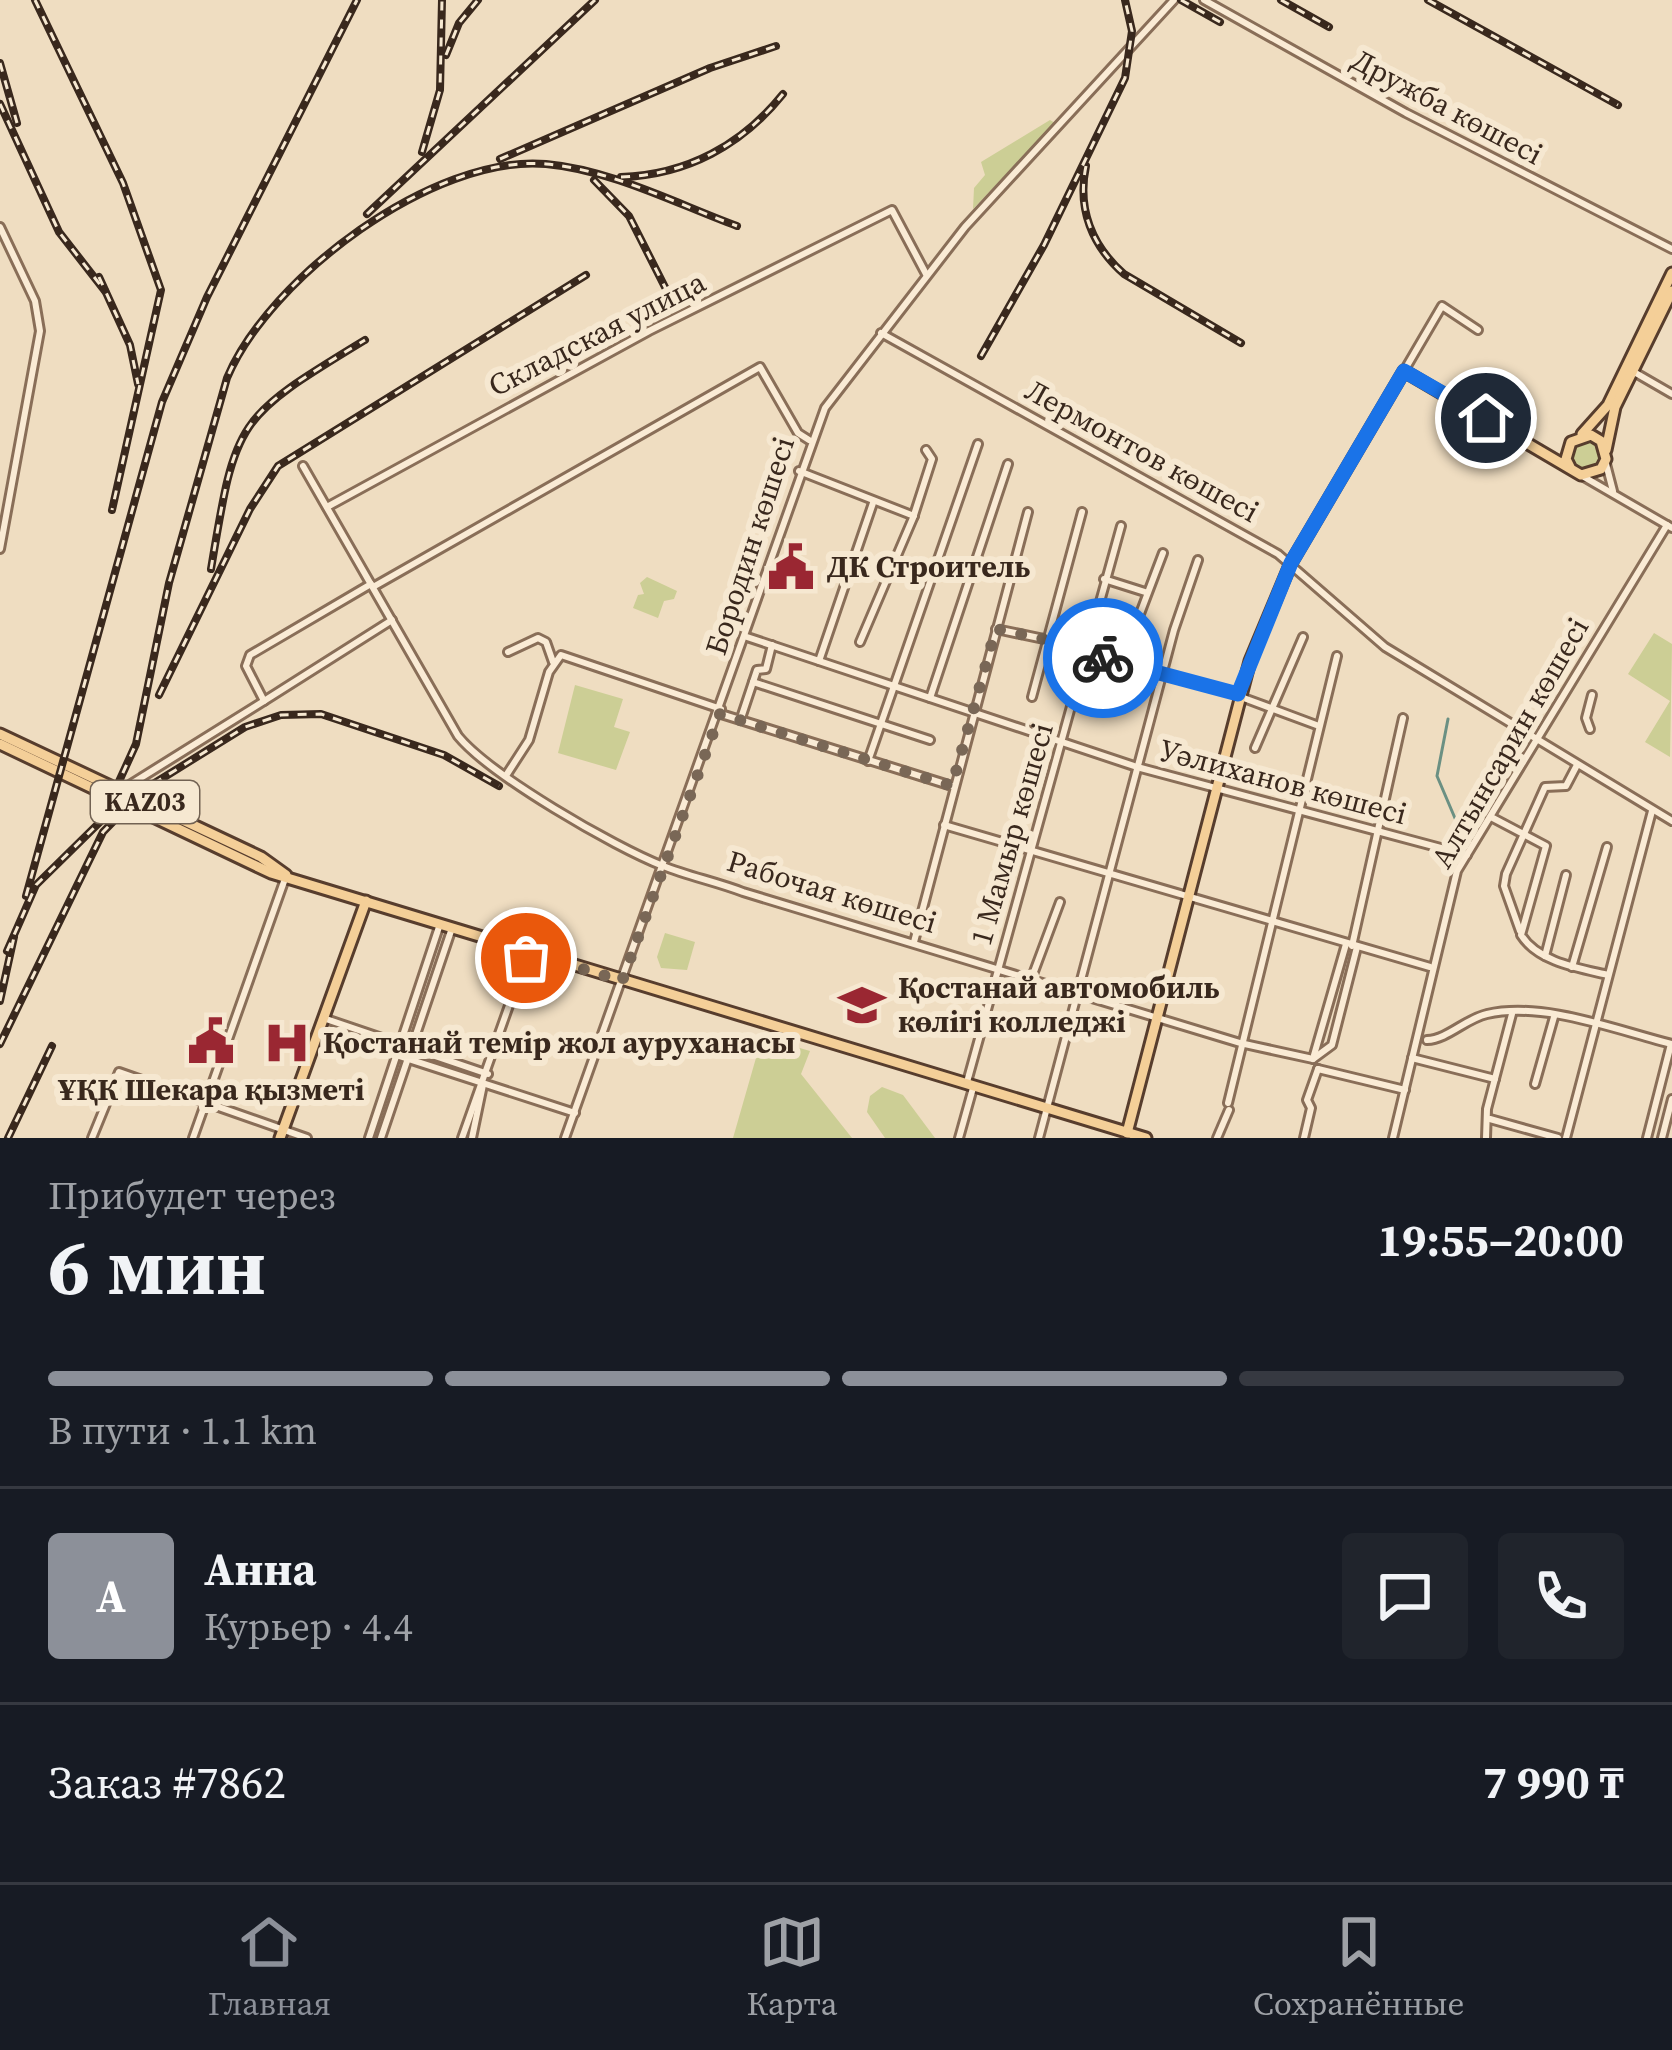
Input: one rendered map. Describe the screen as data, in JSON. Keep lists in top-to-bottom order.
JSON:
{
  "streets": {
    "main road": ["KАZ03"],
    "street": [
      "Дружба көшесі",
      "Складская улица",
      "Лермонтов көшесі",
      "Бородин көшесі",
      "Алтынсарин көшесі",
      "Уәлиханов көшесі",
      "1 Мамыр көшесі",
      "Рабочая көшесі"
    ]
  },
  "crossings": [
    ["Складская улица", "Бородин көшесі"],
    ["Складская улица", "Рабочая көшесі"],
    ["Лермонтов көшесі", "Бородин көшесі"],
    ["Лермонтов көшесі", "Алтынсарин көшесі"],
    ["Бородин көшесі", "Уәлиханов көшесі"],
    ["Бородин көшесі", "KАZ03"],
    ["Бородин көшесі", "Рабочая көшесі"],
    ["Алтынсарин көшесі", "Уәлиханов көшесі"],
    ["Алтынсарин көшесі", "Рабочая көшесі"],
    ["Уәлиханов көшесі", "1 Мамыр көшесі"],
    ["KАZ03", "1 Мамыр көшесі"],
    ["1 Мамыр көшесі", "Рабочая көшесі"]
  ],
  "places": {
    "public building": ["ДК Строитель", "ҰҚК Шекара қызметі"],
    "school or university": ["Қостанай автомобиль көлігі колледжі"],
    "hospital": ["Қостанай темір жол ауруханасы"]
  },
  "page": {
    "heading": ["6 мин", "Прибудет через", "19:55–20:00"],
    "panel": [
      "Анна",
      "Курьер · 4.4",
      "Заказ #7862",
      "7 990 ₸"
    ],
    "bar": "В пути · 1.1 km",
    "round": "А",
    "tabs": ["Главная", "Карта", "Сохранённые"]
  }
}
